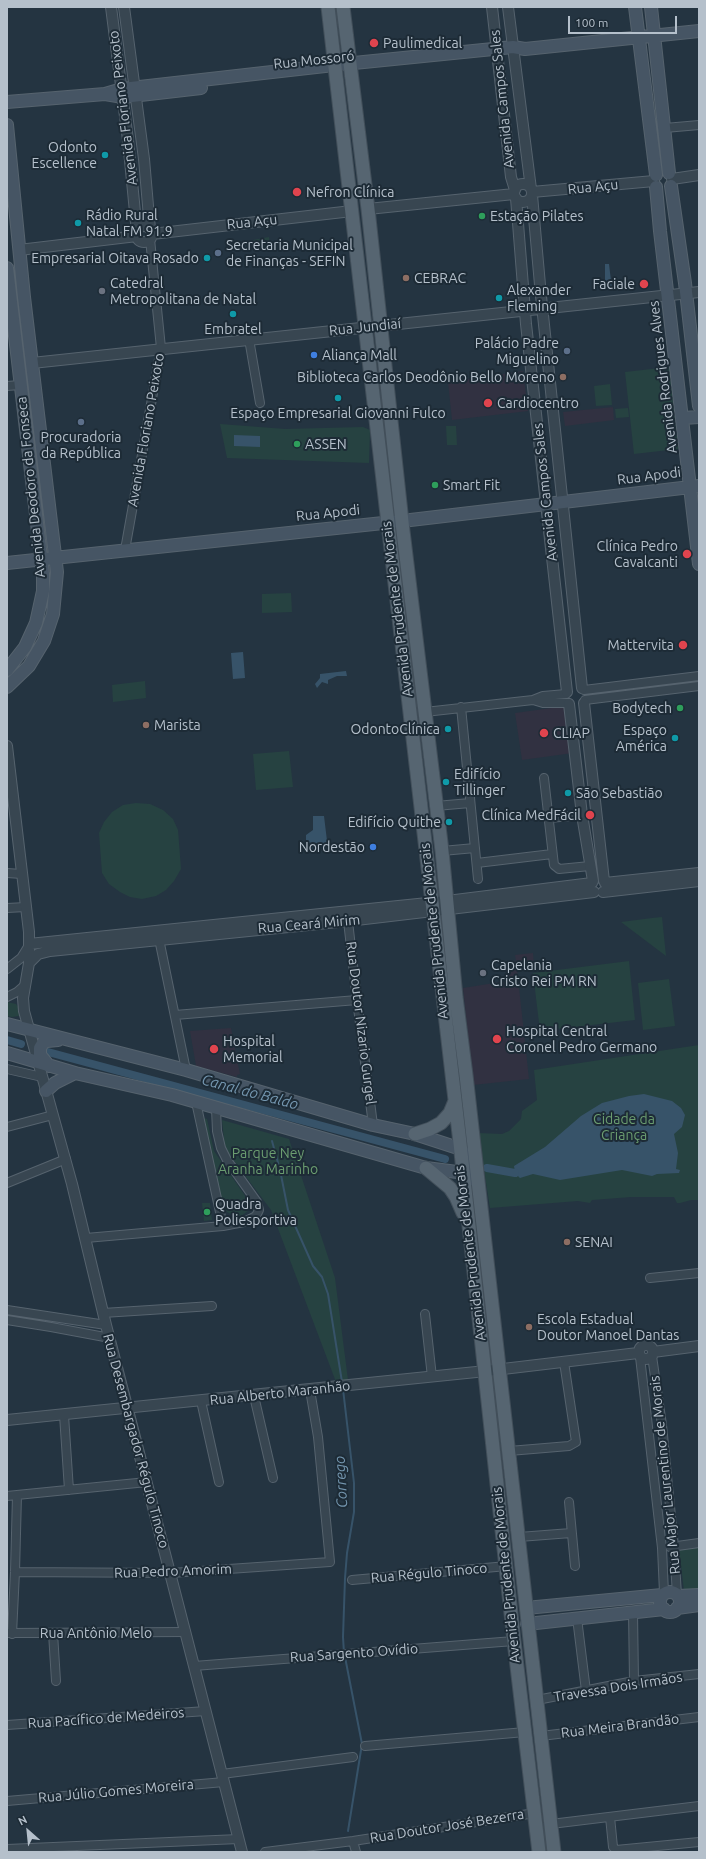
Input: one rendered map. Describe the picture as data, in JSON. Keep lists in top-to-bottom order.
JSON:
{
  "streets": {
    "main road": [
      "Rua Mossoró",
      "Avenida Rodrigues Alves",
      "Rua Apodi",
      "Avenida Deodoro da Fonseca",
      "Avenida Prudente de Morais"
    ],
    "street": [
      "Avenida Campos Sales",
      "Avenida Floriano Peixoto",
      "Rua Açu",
      "Rua Jundiaí",
      "Rua Ceará Mirim",
      "Rua Doutor Nizario Gurgel",
      "Rua Alberto Maranhão",
      "Rua Desembargador Régulo Tinoco",
      "Rua Major Laurentino de Morais",
      "Rua Pedro Amorim",
      "Rua Régulo Tinoco",
      "Rua Antônio Melo",
      "Rua Sargento Ovídio",
      "Travessa Dois Irmãos",
      "Rua Pacífico de Medeiros",
      "Rua Meira Brandão",
      "Rua Júlio Gomes Moreira",
      "Rua Doutor José Bezerra"
    ]
  },
  "crossings": [
    ["Rua Mossoró", "Avenida Campos Sales"],
    ["Rua Mossoró", "Avenida Floriano Peixoto"],
    ["Rua Mossoró", "Avenida Rodrigues Alves"],
    ["Rua Mossoró", "Avenida Prudente de Morais"],
    ["Avenida Campos Sales", "Rua Açu"],
    ["Avenida Campos Sales", "Rua Jundiaí"],
    ["Avenida Campos Sales", "Rua Apodi"],
    ["Avenida Campos Sales", "Rua Ceará Mirim"],
    ["Avenida Floriano Peixoto", "Rua Açu"],
    ["Avenida Floriano Peixoto", "Rua Jundiaí"],
    ["Avenida Floriano Peixoto", "Rua Apodi"],
    ["Rua Açu", "Avenida Rodrigues Alves"],
    ["Rua Açu", "Avenida Prudente de Morais"],
    ["Rua Jundiaí", "Avenida Rodrigues Alves"],
    ["Rua Jundiaí", "Avenida Deodoro da Fonseca"],
    ["Rua Jundiaí", "Avenida Prudente de Morais"],
    ["Avenida Rodrigues Alves", "Rua Apodi"],
    ["Rua Apodi", "Avenida Deodoro da Fonseca"],
    ["Rua Apodi", "Avenida Prudente de Morais"],
    ["Avenida Prudente de Morais", "Rua Ceará Mirim"],
    ["Avenida Prudente de Morais", "Rua Alberto Maranhão"],
    ["Avenida Prudente de Morais", "Rua Régulo Tinoco"],
    ["Avenida Prudente de Morais", "Rua Sargento Ovídio"],
    ["Avenida Prudente de Morais", "Travessa Dois Irmãos"],
    ["Avenida Prudente de Morais", "Rua Meira Brandão"],
    ["Avenida Prudente de Morais", "Rua Doutor José Bezerra"],
    ["Rua Ceará Mirim", "Rua Doutor Nizario Gurgel"],
    ["Rua Ceará Mirim", "Rua Desembargador Régulo Tinoco"],
    ["Rua Alberto Maranhão", "Rua Desembargador Régulo Tinoco"],
    ["Rua Alberto Maranhão", "Rua Major Laurentino de Morais"],
    ["Rua Alberto Maranhão", "Rua Pedro Amorim"],
    ["Rua Desembargador Régulo Tinoco", "Rua Pedro Amorim"],
    ["Rua Desembargador Régulo Tinoco", "Rua Antônio Melo"],
    ["Rua Desembargador Régulo Tinoco", "Rua Sargento Ovídio"],
    ["Rua Desembargador Régulo Tinoco", "Rua Pacífico de Medeiros"],
    ["Rua Desembargador Régulo Tinoco", "Rua Júlio Gomes Moreira"]
  ],
  "water": ["Canal do Baldo", "Corrego"],
  "parks": ["Cidade da Criança", "Parque Ney Aranha Marinho"],
  "places": [
    "Paulimedical",
    "Odonto Escellence",
    "Nefron Clínica",
    "Estação Pilates",
    "Rádio Rural Natal FM 91.9",
    "Secretaria Municipal de Finanças - SEFIN",
    "Empresarial Oitava Rosado",
    "CEBRAC",
    "Faciale",
    "Catedral Metropolitana de Natal",
    "Alexander Fleming",
    "Embratel",
    "Palácio Padre Miguelino",
    "Aliança Mall",
    "Biblioteca Carlos Deodônio Bello Moreno",
    "Espaço Empresarial Giovanni Fulco",
    "Cardiocentro",
    "Procuradoria da República",
    "ASSEN",
    "Smart Fit",
    "Clínica Pedro Cavalcanti",
    "Mattervita",
    "Bodytech",
    "Marista",
    "OdontoClínica",
    "CLIAP",
    "Espaço América",
    "Edifício Tillinger",
    "São Sebastião",
    "Clínica MedFácil",
    "Edifício Quithe",
    "Nordestão",
    "Capelania Cristo Rei PM RN",
    "Hospital Central Coronel Pedro Germano",
    "Hospital Memorial",
    "Quadra Poliesportiva",
    "SENAI",
    "Escola Estadual Doutor Manoel Dantas"
  ],
  "scale_bar": "100 m",
  "north": "top left"
}
